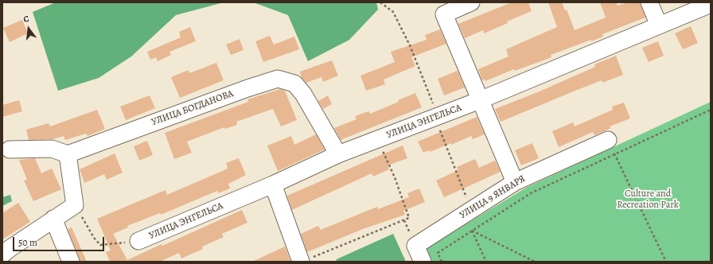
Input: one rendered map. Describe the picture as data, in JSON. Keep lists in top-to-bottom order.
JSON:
{
  "streets": {
    "street": ["УЛИЦА БОГДАНОВА", "УЛИЦА ЭНГЕЛЬСА", "УЛИЦА 9 ЯНВАРЯ"]
  },
  "crossings": [
    ["УЛИЦА БОГДАНОВА", "УЛИЦА ЭНГЕЛЬСА"]
  ],
  "parks": ["Culture and Recreation Park"],
  "scale_bar": "50 m",
  "north": "top"
}
